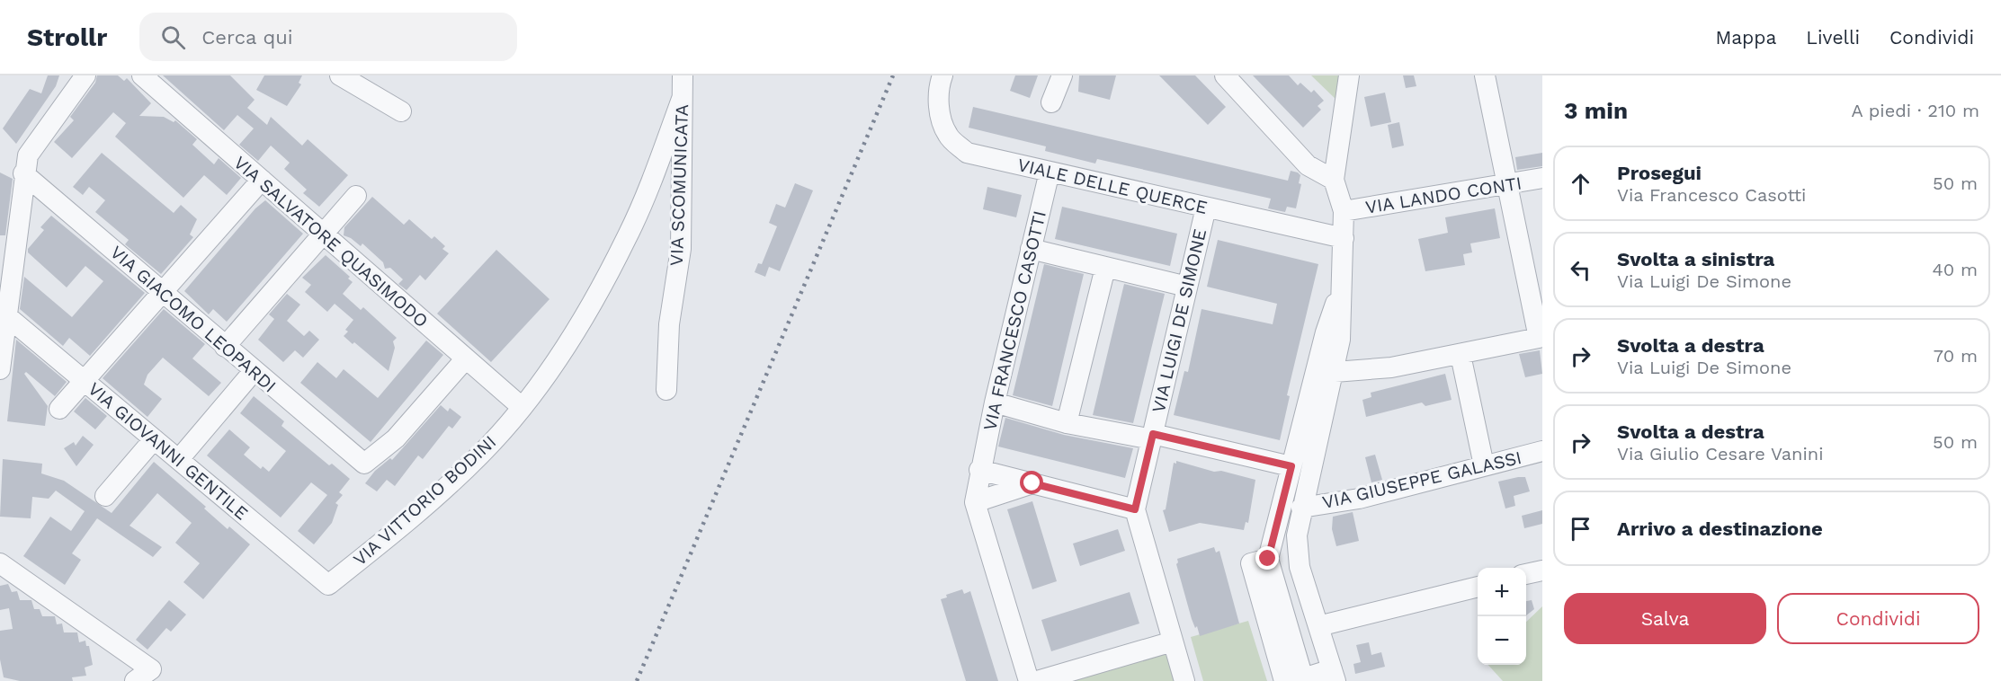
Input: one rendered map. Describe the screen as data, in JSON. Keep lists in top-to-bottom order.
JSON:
{
  "streets": {
    "street": [
      "VIA SCOMUNICATA",
      "VIALE DELLE QUERCE",
      "VIA LANDO CONTI",
      "VIA SALVATORE QUASIMODO",
      "VIA GIACOMO LEOPARDI",
      "VIA FRANCESCO CASOTTI",
      "VIA LUIGI DE SIMONE",
      "VIA GIOVANNI GENTILE",
      "VIA GIUSEPPE GALASSI",
      "VIA VITTORIO BODINI"
    ]
  },
  "crossings": [
    ["VIA SCOMUNICATA", "VIA VITTORIO BODINI"],
    ["VIALE DELLE QUERCE", "VIA FRANCESCO CASOTTI"],
    ["VIALE DELLE QUERCE", "VIA LUIGI DE SIMONE"],
    ["VIA SALVATORE QUASIMODO", "VIA GIACOMO LEOPARDI"],
    ["VIA SALVATORE QUASIMODO", "VIA VITTORIO BODINI"],
    ["VIA GIOVANNI GENTILE", "VIA VITTORIO BODINI"]
  ],
  "page": {
    "header": "Strollr",
    "search": "Cerca qui",
    "nav": ["Mappa", "Livelli", "Condividi"],
    "heading": ["3 min", "A piedi · 210 m"],
    "list": [
      ["Prosegui", "Via Francesco Casotti", "50 m"],
      ["Svolta a sinistra", "Via Luigi De Simone", "40 m"],
      ["Svolta a destra", "Via Luigi De Simone", "70 m"],
      ["Svolta a destra", "Via Giulio Cesare Vanini", "50 m"],
      "Arrivo a destinazione"
    ],
    "map_buttons": ["+", "−"],
    "buttons": ["Salva", "Condividi"]
  }
}
